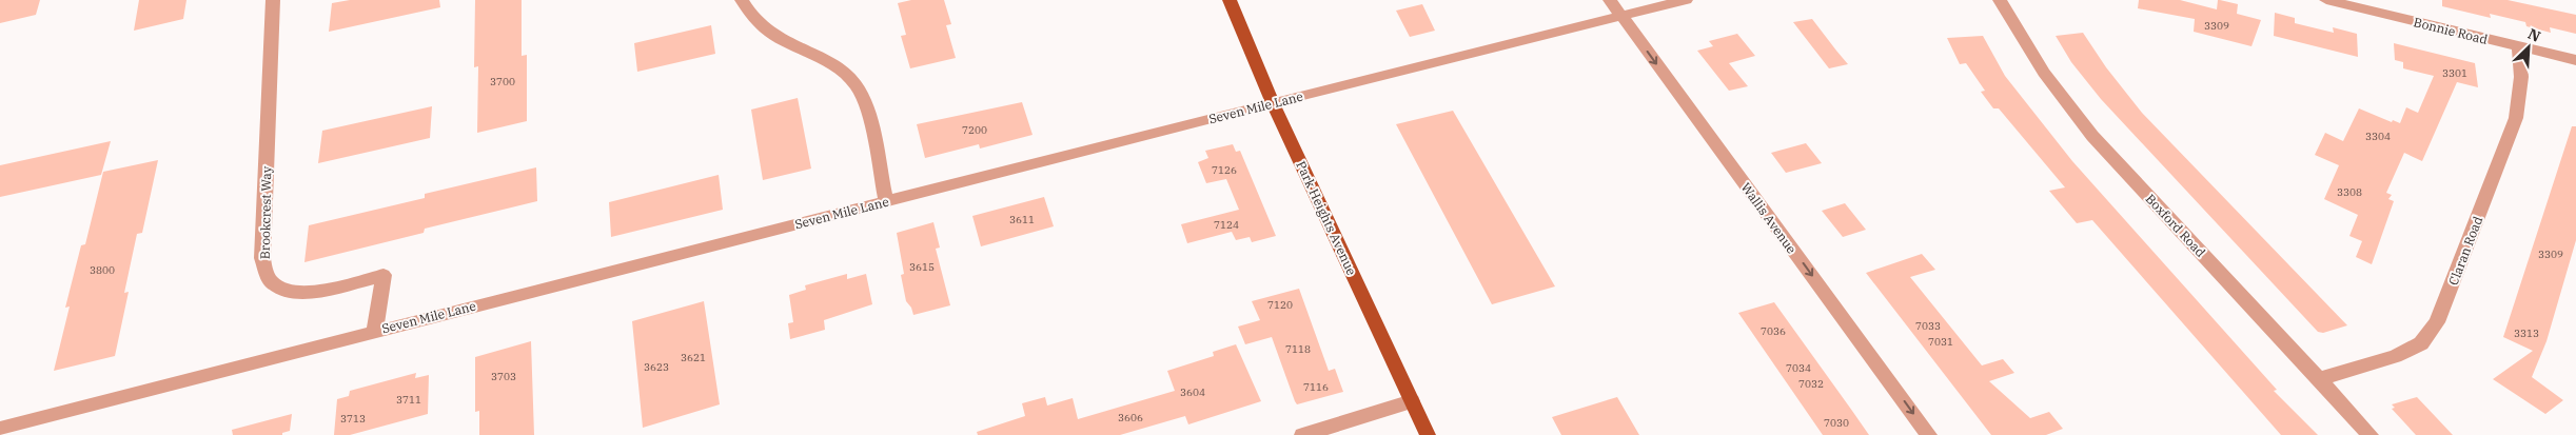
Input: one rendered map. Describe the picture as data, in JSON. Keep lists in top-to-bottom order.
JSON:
{
  "streets": {
    "main road": ["Park Heights Avenue"],
    "street": [
      "Bonnie Road",
      "Seven Mile Lane",
      "Brookcrest Way",
      "Wallis Avenue",
      "Boxford Road",
      "Claran Road"
    ]
  },
  "crossings": [
    ["Bonnie Road", "Claran Road"],
    ["Seven Mile Lane", "Brookcrest Way"],
    ["Seven Mile Lane", "Park Heights Avenue"],
    ["Seven Mile Lane", "Wallis Avenue"],
    ["Boxford Road", "Claran Road"]
  ],
  "one_way": ["Wallis Avenue"],
  "house_numbers": [
    "3309",
    "3301",
    "3700",
    "7200",
    "3304",
    "7126",
    "3308",
    "3611",
    "7124",
    "3309",
    "3615",
    "3800",
    "7120",
    "7033",
    "7036",
    "3313",
    "7031",
    "7118",
    "3621",
    "3623",
    "7034",
    "3703",
    "7032",
    "7116",
    "3604",
    "3711",
    "3606",
    "3713",
    "7030"
  ],
  "north": "top right"
}
